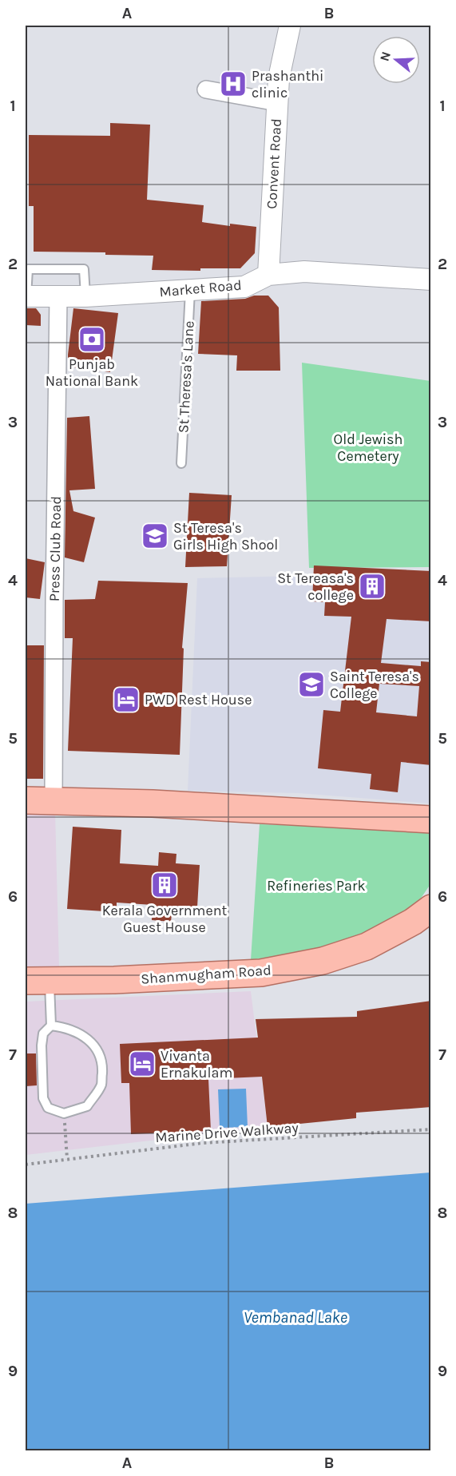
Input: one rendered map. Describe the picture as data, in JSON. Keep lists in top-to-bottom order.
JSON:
{
  "streets": {
    "main road": ["Shanmugham Road"],
    "street": ["Convent Road", "Market Road", "Press Club Road"],
    "lane": ["St Theresa's Lane"],
    "path": ["Marine Drive Walkway"]
  },
  "crossings": [
    ["Convent Road", "Market Road"],
    ["Market Road", "St Theresa's Lane"],
    ["Market Road", "Press Club Road"]
  ],
  "water": ["Vembanad Lake"],
  "parks": ["Old Jewish Cemetery", "Refineries Park"],
  "places": {
    "hospital": ["Prashanthi clinic"],
    "bank": ["Punjab National Bank"],
    "school or university": ["St Teresa's Girls High Shool", "Saint Teresa's College"],
    "building": ["St Tereasa's college", "Kerala Government Guest House"],
    "hotel": ["PWD Rest House", "Vivanta Ernakulam"]
  },
  "north": "left",
  "grid": {
    "columns": ["A", "B"],
    "rows": [
      "1",
      "2",
      "3",
      "4",
      "5",
      "6",
      "7",
      "8",
      "9"
    ]
  }
}
